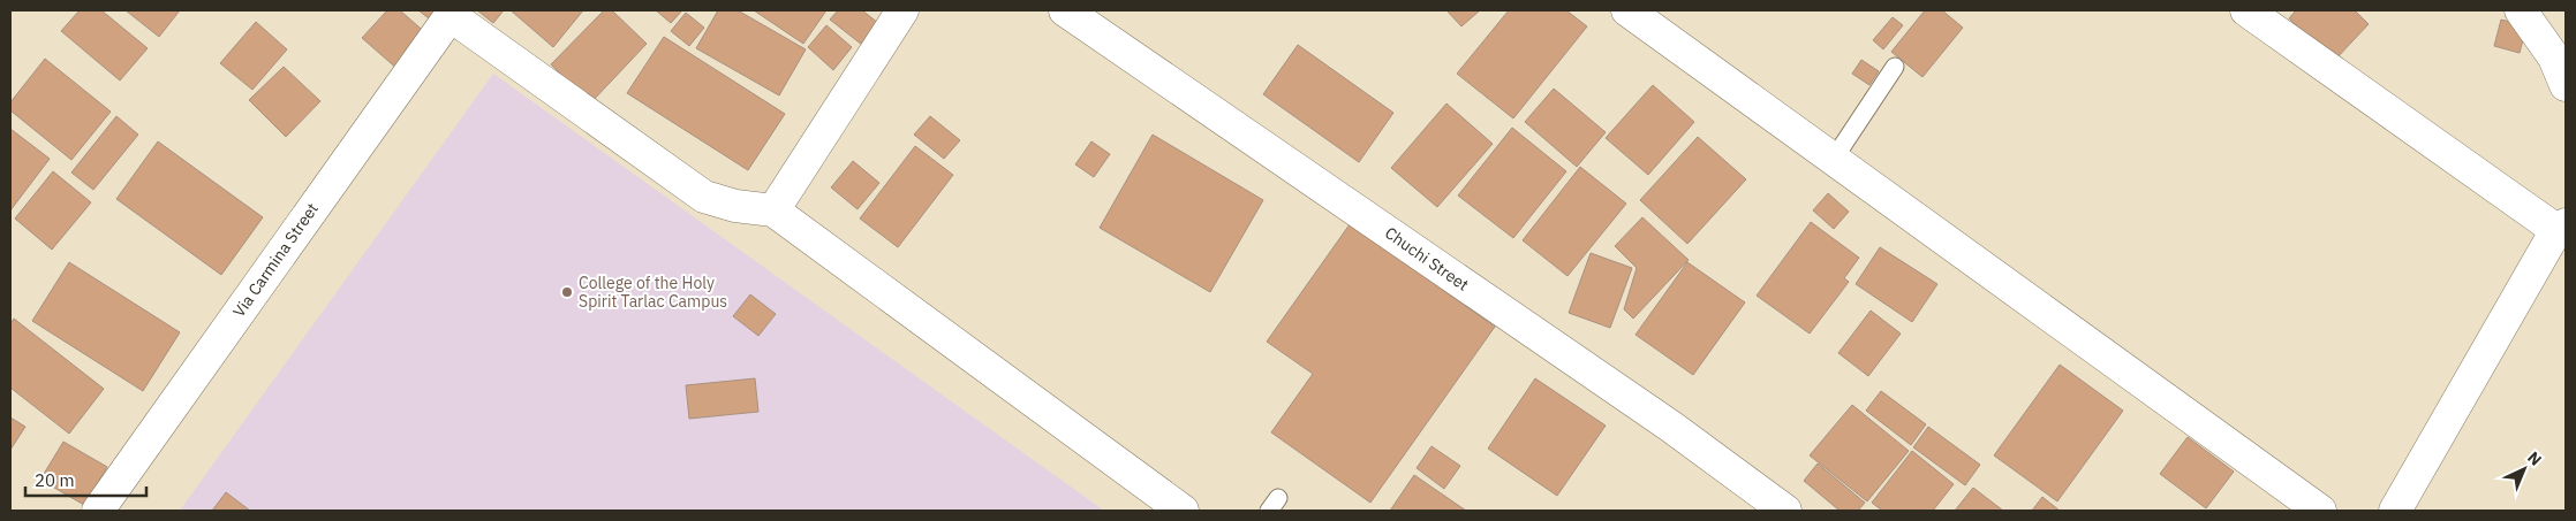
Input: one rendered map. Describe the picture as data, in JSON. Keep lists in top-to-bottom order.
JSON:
{
  "streets": {
    "street": ["Chuchi Street", "Via Carmina Street"]
  },
  "places": ["College of the Holy Spirit Tarlac Campus"],
  "scale_bar": "20 m",
  "north": "top right"
}
